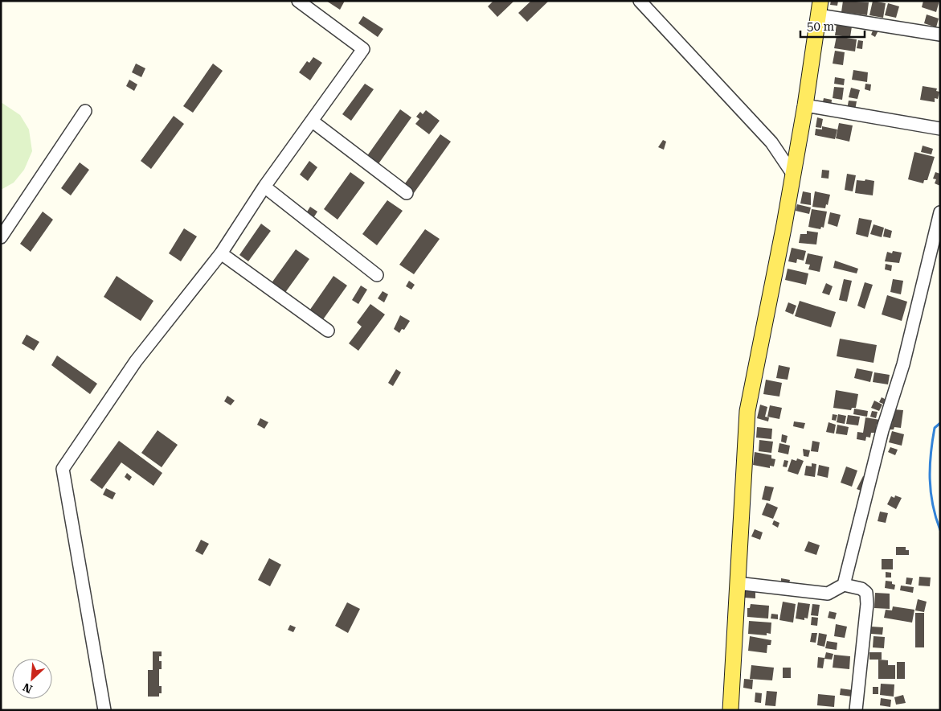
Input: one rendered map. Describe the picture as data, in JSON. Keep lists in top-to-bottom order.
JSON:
{
  "scale_bar": "50 m",
  "north": "bottom left"
}
